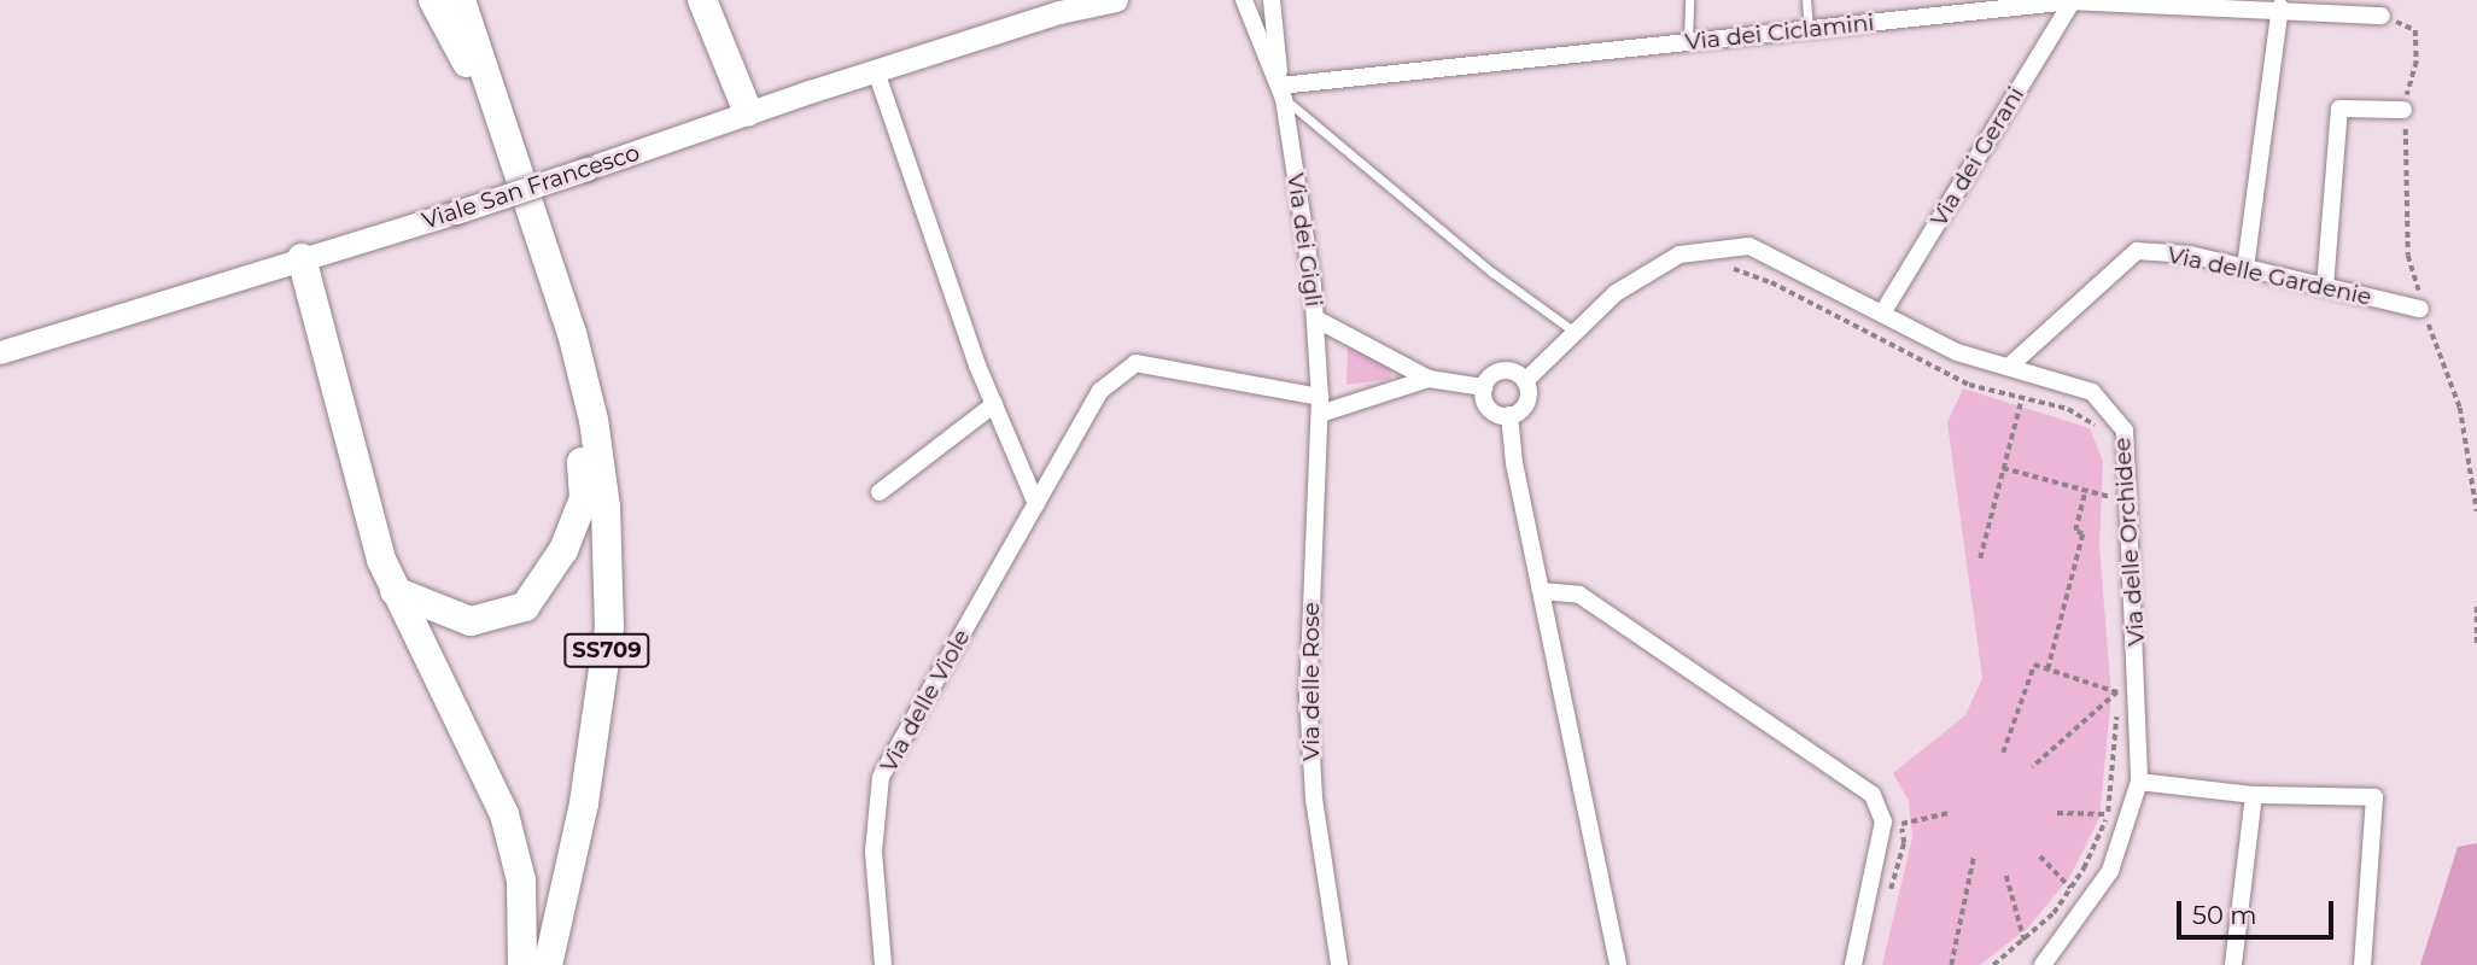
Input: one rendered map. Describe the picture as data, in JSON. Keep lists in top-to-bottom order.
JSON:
{
  "streets": {
    "highway": ["SS709"],
    "street": [
      "Via dei Ciclamini",
      "Via dei Gerani",
      "Viale San Francesco",
      "Via dei Gigli",
      "Via delle Gardenie",
      "Via delle Orchidee",
      "Via delle Rose",
      "Via delle Viole"
    ]
  },
  "crossings": [
    ["Via dei Ciclamini", "Via dei Gerani"],
    ["Via dei Ciclamini", "Via dei Gigli"],
    ["Via dei Gerani", "Via delle Orchidee"],
    ["Via dei Gigli", "Via delle Rose"],
    ["Via dei Gigli", "Via delle Viole"],
    ["Via delle Gardenie", "Via delle Orchidee"],
    ["Via delle Rose", "Via delle Viole"]
  ],
  "scale_bar": "50 m"
}
